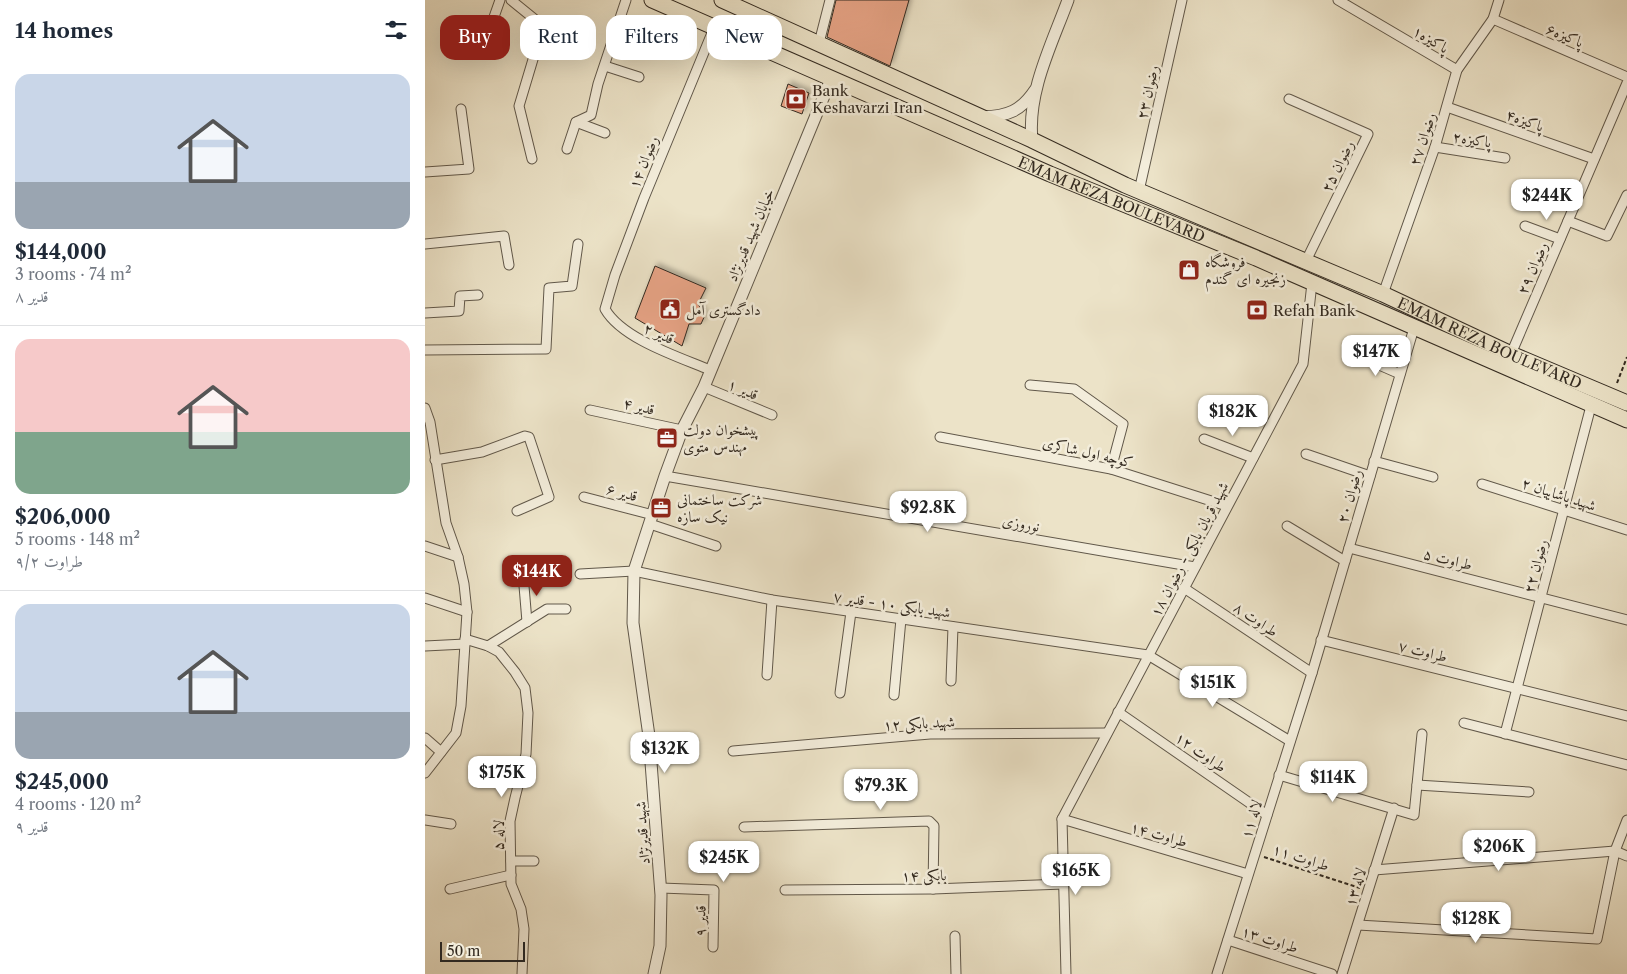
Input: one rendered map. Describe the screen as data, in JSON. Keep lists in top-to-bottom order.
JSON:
{
  "streets": {
    "main road": ["EMAM REZA BOULEVARD"],
    "street": [
      "پاکیزه۶",
      "پاکیزه۱",
      "رضوان ۲۳",
      "پاکیزه۴",
      "رضوان ۲۷",
      "پاکیزه۲",
      "رضوان ۱۴",
      "رضوان ۲۵",
      "خيابان شهيد قديرنژاد",
      "رضوان ۲۹",
      "قدیر ۲",
      "قدیر ۱",
      "قدیر ۴",
      "کوچه اول شاکری",
      "قدیر ۶",
      "شهید پاشاییان ۲",
      "رضوان ۲۰",
      "نوروزی",
      "شهید قربان بابکی - رضوان ۱۸",
      "طراوت ۵",
      "رضوان ۲۲",
      "شهید بابکی ۱۰ - قدیر ۷",
      "طراوت ۸",
      "طراوت ۷",
      "شهید بابکی ۱۲",
      "طراوت ۱۲",
      "لاله ۱۱",
      "شهید قدیرنژاد",
      "طراوت ۱۴",
      "لاله ۵",
      "بابکی ۱۴",
      "لاله ۱۳",
      "قدیر ۹",
      "طراوت ۱۳"
    ],
    "path": ["طراوت ۱۱"]
  },
  "crossings": [
    ["پاکیزه۶", "رضوان ۲۷"],
    ["پاکیزه۱", "رضوان ۲۷"],
    ["رضوان ۲۳", "EMAM REZA BOULEVARD"],
    ["پاکیزه۴", "رضوان ۲۷"],
    ["پاکیزه۴", "رضوان ۲۹"],
    ["رضوان ۲۷", "پاکیزه۲"],
    ["رضوان ۲۷", "EMAM REZA BOULEVARD"],
    ["رضوان ۱۴", "قدیر ۲"],
    ["رضوان ۲۵", "EMAM REZA BOULEVARD"],
    ["EMAM REZA BOULEVARD", "خيابان شهيد قديرنژاد"],
    ["EMAM REZA BOULEVARD", "رضوان ۲۹"],
    ["EMAM REZA BOULEVARD", "رضوان ۲۰"],
    ["EMAM REZA BOULEVARD", "شهید قربان بابکی - رضوان ۱۸"],
    ["EMAM REZA BOULEVARD", "رضوان ۲۲"],
    ["خيابان شهيد قديرنژاد", "قدیر ۲"],
    ["خيابان شهيد قديرنژاد", "قدیر ۱"],
    ["خيابان شهيد قديرنژاد", "قدیر ۴"],
    ["خيابان شهيد قديرنژاد", "قدیر ۶"],
    ["خيابان شهيد قديرنژاد", "نوروزی"],
    ["خيابان شهيد قديرنژاد", "شهید بابکی ۱۰ - قدیر ۷"],
    ["خيابان شهيد قديرنژاد", "شهید قدیرنژاد"],
    ["کوچه اول شاکری", "شهید قربان بابکی - رضوان ۱۸"],
    ["شهید پاشاییان ۲", "رضوان ۲۲"],
    ["رضوان ۲۰", "طراوت ۵"],
    ["رضوان ۲۰", "طراوت ۸"],
    ["رضوان ۲۰", "طراوت ۷"],
    ["رضوان ۲۰", "لاله ۱۱"],
    ["نوروزی", "شهید قربان بابکی - رضوان ۱۸"],
    ["شهید قربان بابکی - رضوان ۱۸", "شهید بابکی ۱۰ - قدیر ۷"],
    ["شهید قربان بابکی - رضوان ۱۸", "طراوت ۸"],
    ["شهید قربان بابکی - رضوان ۱۸", "شهید بابکی ۱۲"],
    ["شهید قربان بابکی - رضوان ۱۸", "طراوت ۱۲"],
    ["شهید قربان بابکی - رضوان ۱۸", "طراوت ۱۴"],
    ["طراوت ۵", "رضوان ۲۲"],
    ["رضوان ۲۲", "طراوت ۷"],
    ["شهید بابکی ۱۰ - قدیر ۷", "شهید قدیرنژاد"],
    ["طراوت ۸", "لاله ۱۱"],
    ["طراوت ۱۲", "لاله ۱۱"],
    ["لاله ۱۱", "طراوت ۱۴"],
    ["لاله ۱۱", "طراوت ۱۱"],
    ["لاله ۱۱", "طراوت ۱۳"],
    ["شهید قدیرنژاد", "قدیر ۹"],
    ["طراوت ۱۱", "لاله ۱۳"]
  ],
  "places": {
    "bank": ["Bank Keshavarzi Iran", "Refah Bank"],
    "shop": ["فروشگاه زنجیره ای گندم"],
    "public building": ["دادگستری آمل"],
    "office": ["پیشخوان دولت مهندس متوی", "شرکت ساختمانی نیک سازه"]
  },
  "scale_bar": "50 m",
  "page": {
    "heading": "14 homes",
    "chip": [
      "Buy",
      "Rent",
      "Filters",
      "New"
    ],
    "list": [
      {
        "name": "$144,000",
        "note": "3 rooms · 74 m² · قدیر ۸"
      },
      {
        "name": "$206,000",
        "note": "5 rooms · 148 m² · طراوت ۹/۲"
      },
      {
        "name": "$245,000",
        "note": "4 rooms · 120 m² · قدیر ۹"
      }
    ],
    "price": [
      "$244K",
      "$147K",
      "$182K",
      "$92.8K",
      "$144K",
      "$151K",
      "$132K",
      "$175K",
      "$114K",
      "$79.3K",
      "$206K",
      "$245K",
      "$165K",
      "$128K"
    ],
    "scale": "50 m"
  }
}
